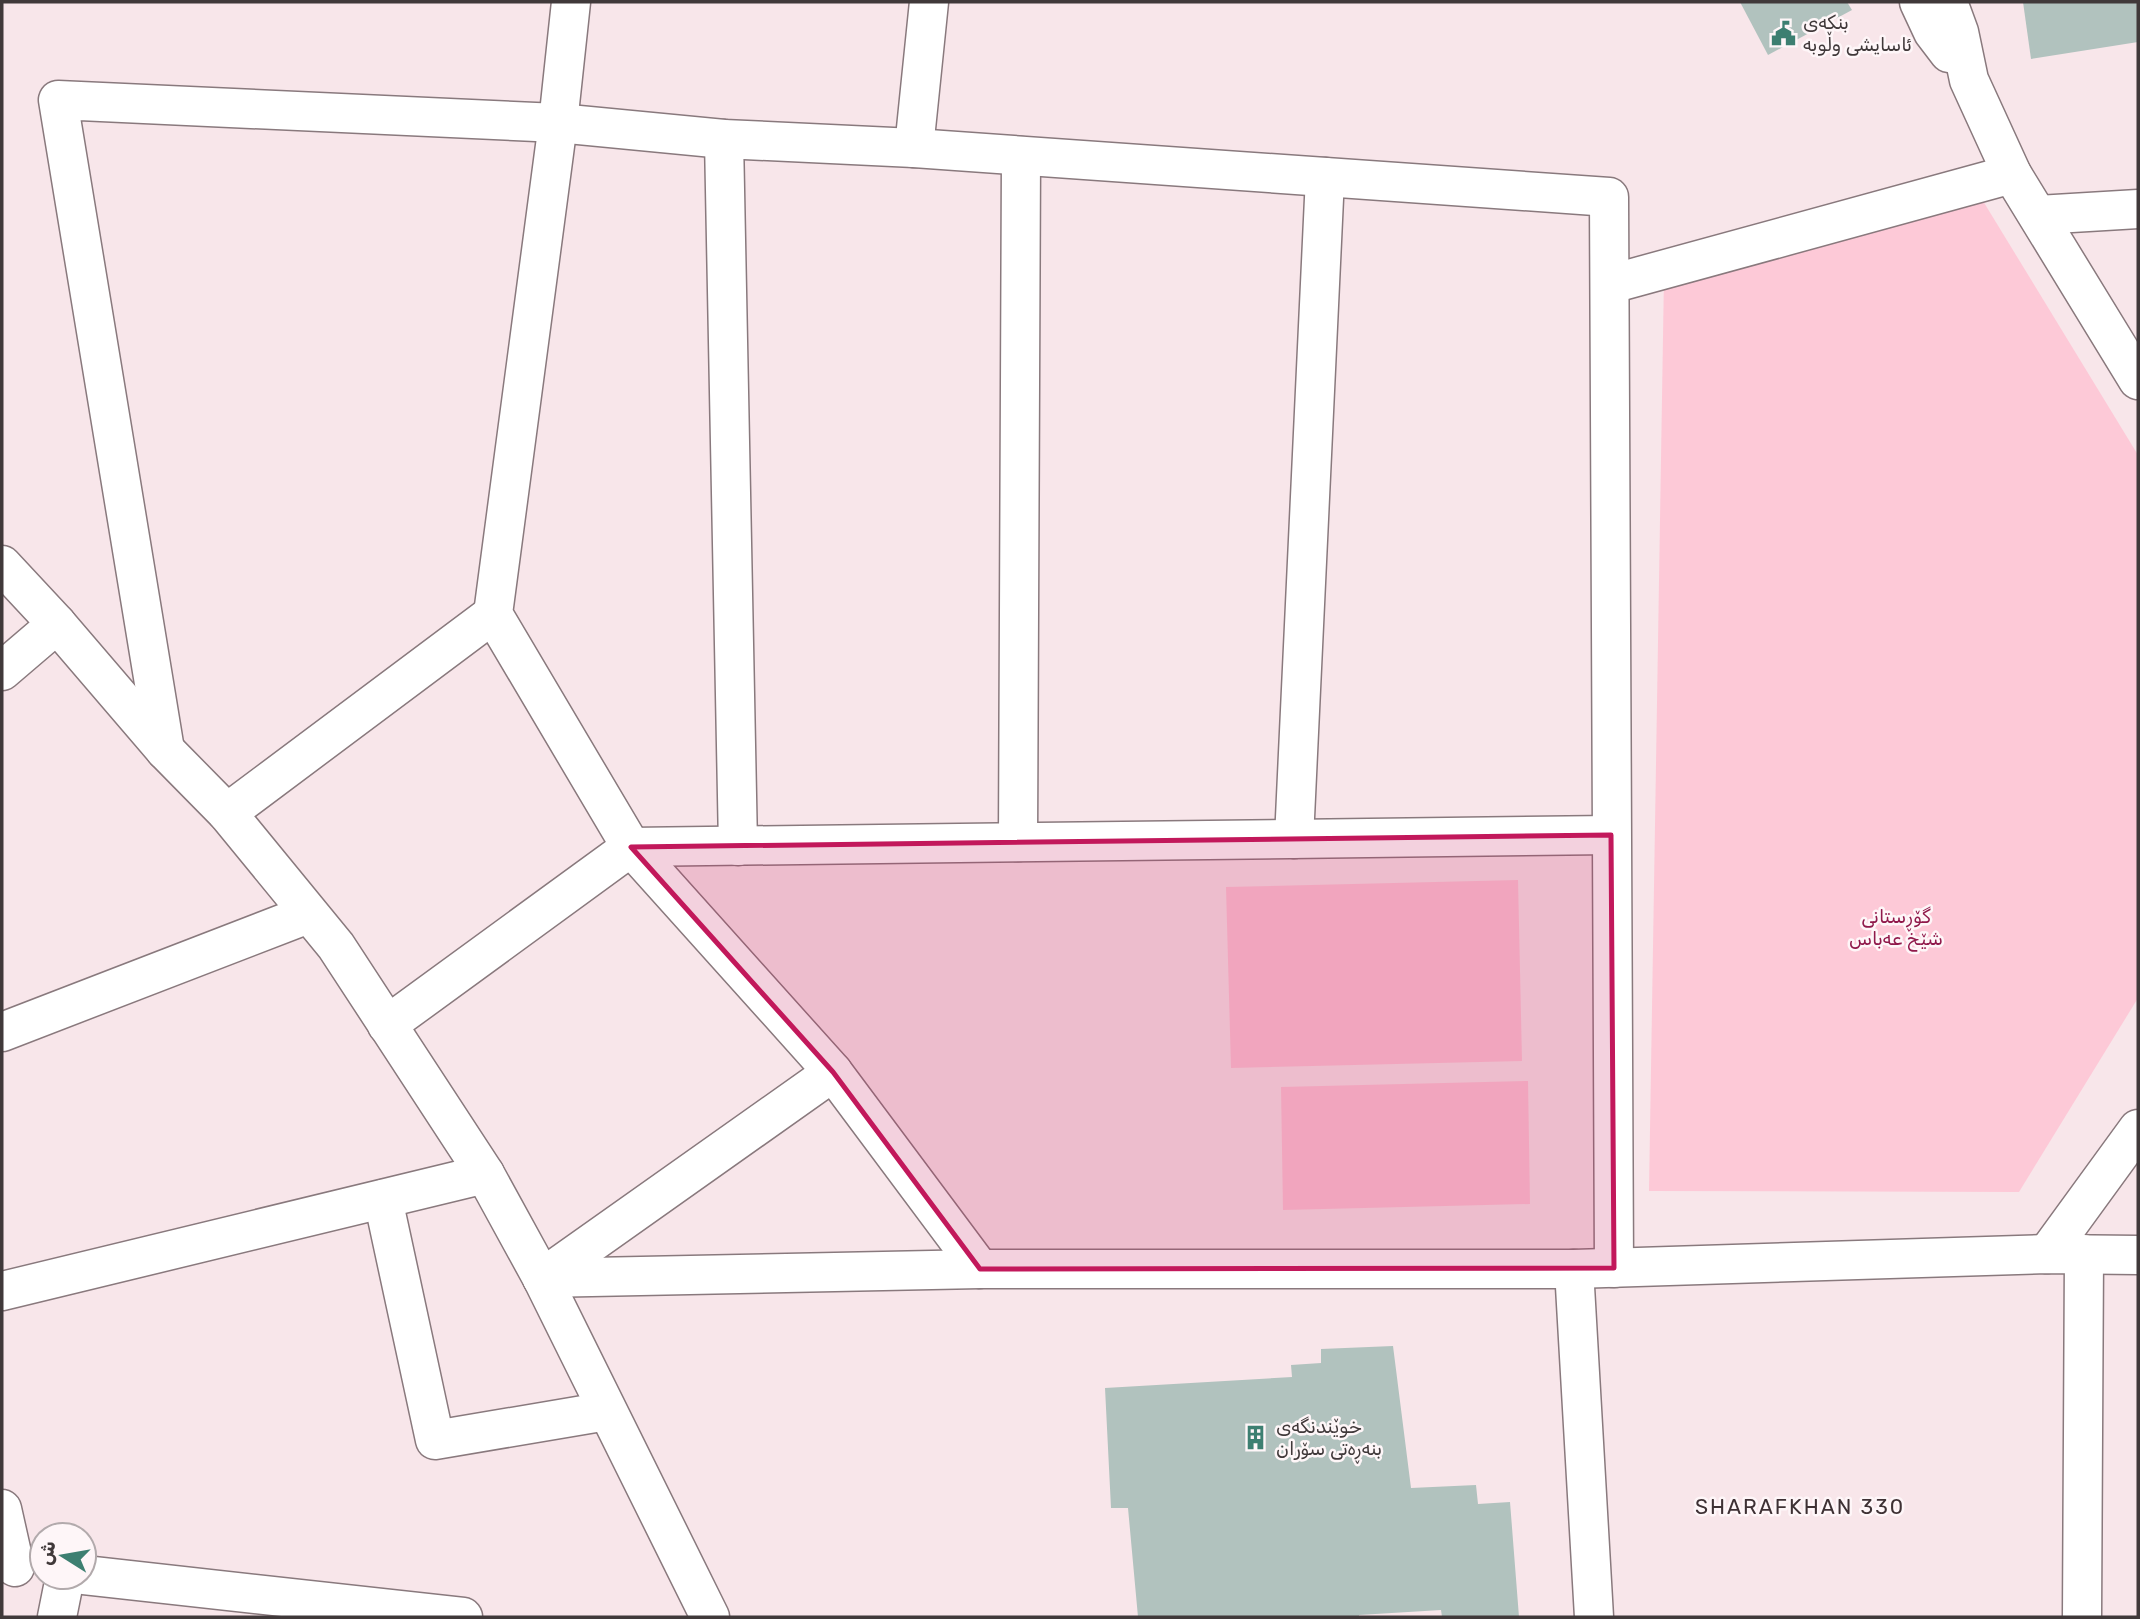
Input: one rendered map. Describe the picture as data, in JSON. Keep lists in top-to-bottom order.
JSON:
{
  "districts": ["SHARAFKHAN 330"],
  "parks": ["گۆڕستانی شێخ عەباس"],
  "places": {
    "public building": ["بنکەی ئاسایشی وڵوبە"],
    "building": ["خوێندنگەی بنەڕەتی سۆران"]
  },
  "north": "left"
}
